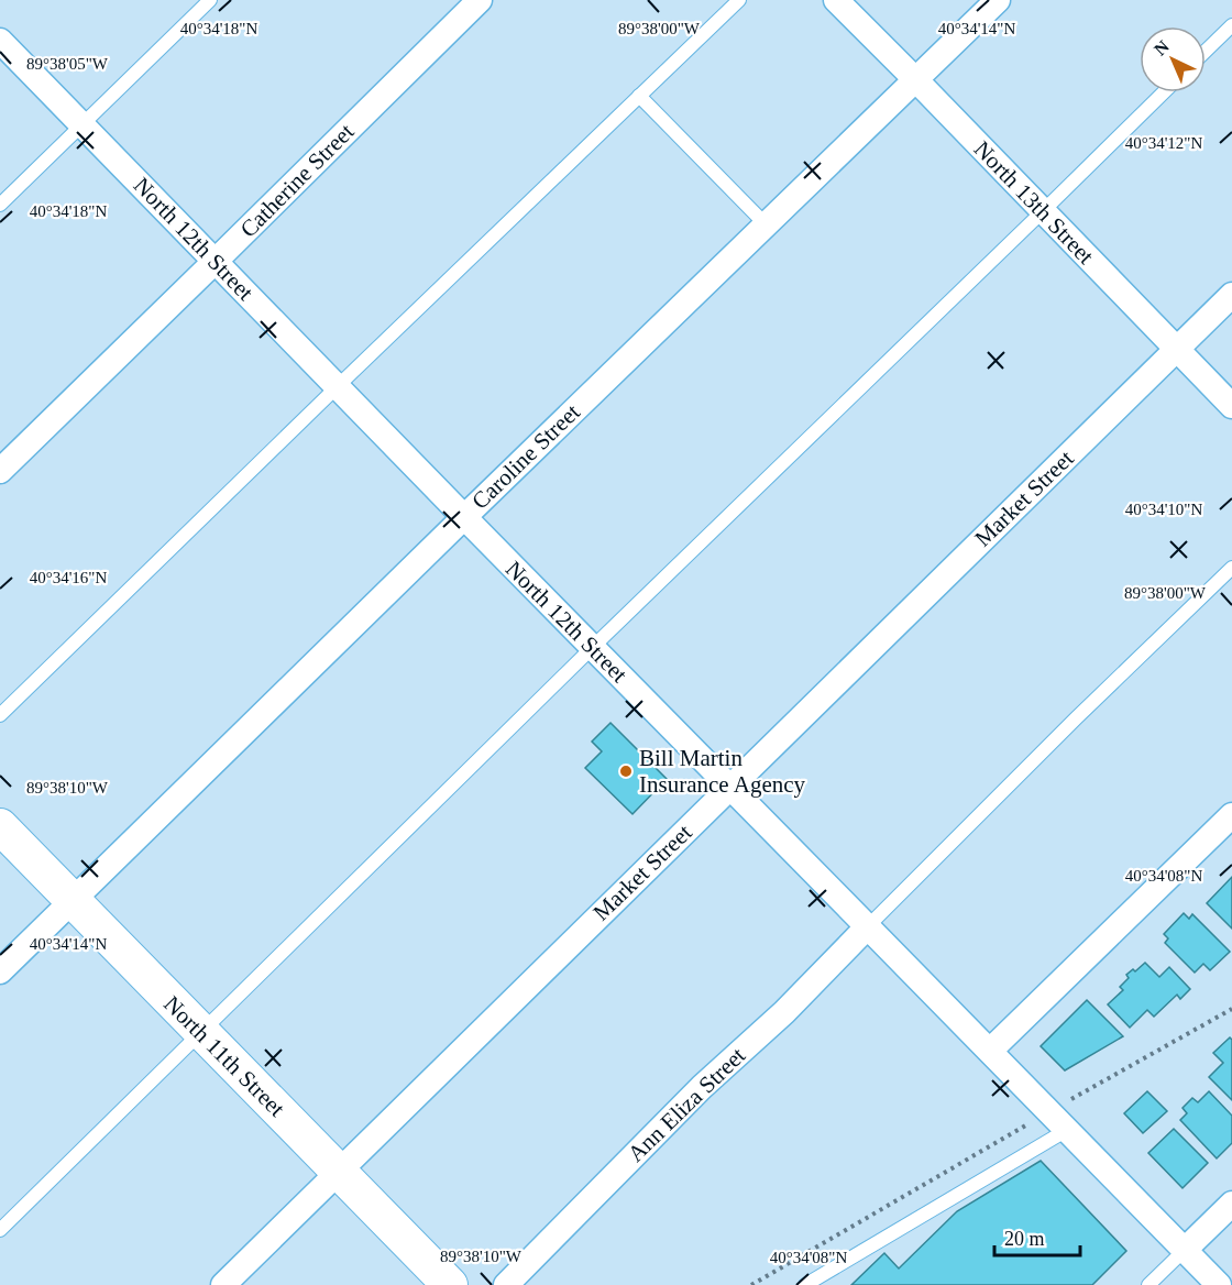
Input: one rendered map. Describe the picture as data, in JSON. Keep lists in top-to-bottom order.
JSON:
{
  "streets": {
    "street": [
      "Catherine Street",
      "North 13th Street",
      "North 12th Street",
      "Caroline Street",
      "Market Street",
      "North 11th Street",
      "Ann Eliza Street"
    ]
  },
  "crossings": [
    ["Catherine Street", "North 12th Street"],
    ["North 13th Street", "Caroline Street"],
    ["North 13th Street", "Market Street"],
    ["North 12th Street", "Caroline Street"],
    ["North 12th Street", "Market Street"],
    ["North 12th Street", "Ann Eliza Street"],
    ["Caroline Street", "North 11th Street"],
    ["Market Street", "North 11th Street"]
  ],
  "places": ["Bill Martin Insurance Agency"],
  "scale_bar": "20 m",
  "north": "top left",
  "coordinates": [
    "40°34'18\"N",
    "40°34'14\"N",
    "89°38'00\"W",
    "89°38'05\"W",
    "40°34'12\"N",
    "40°34'10\"N",
    "40°34'16\"N",
    "89°38'10\"W",
    "40°34'08\"N"
  ]
}
